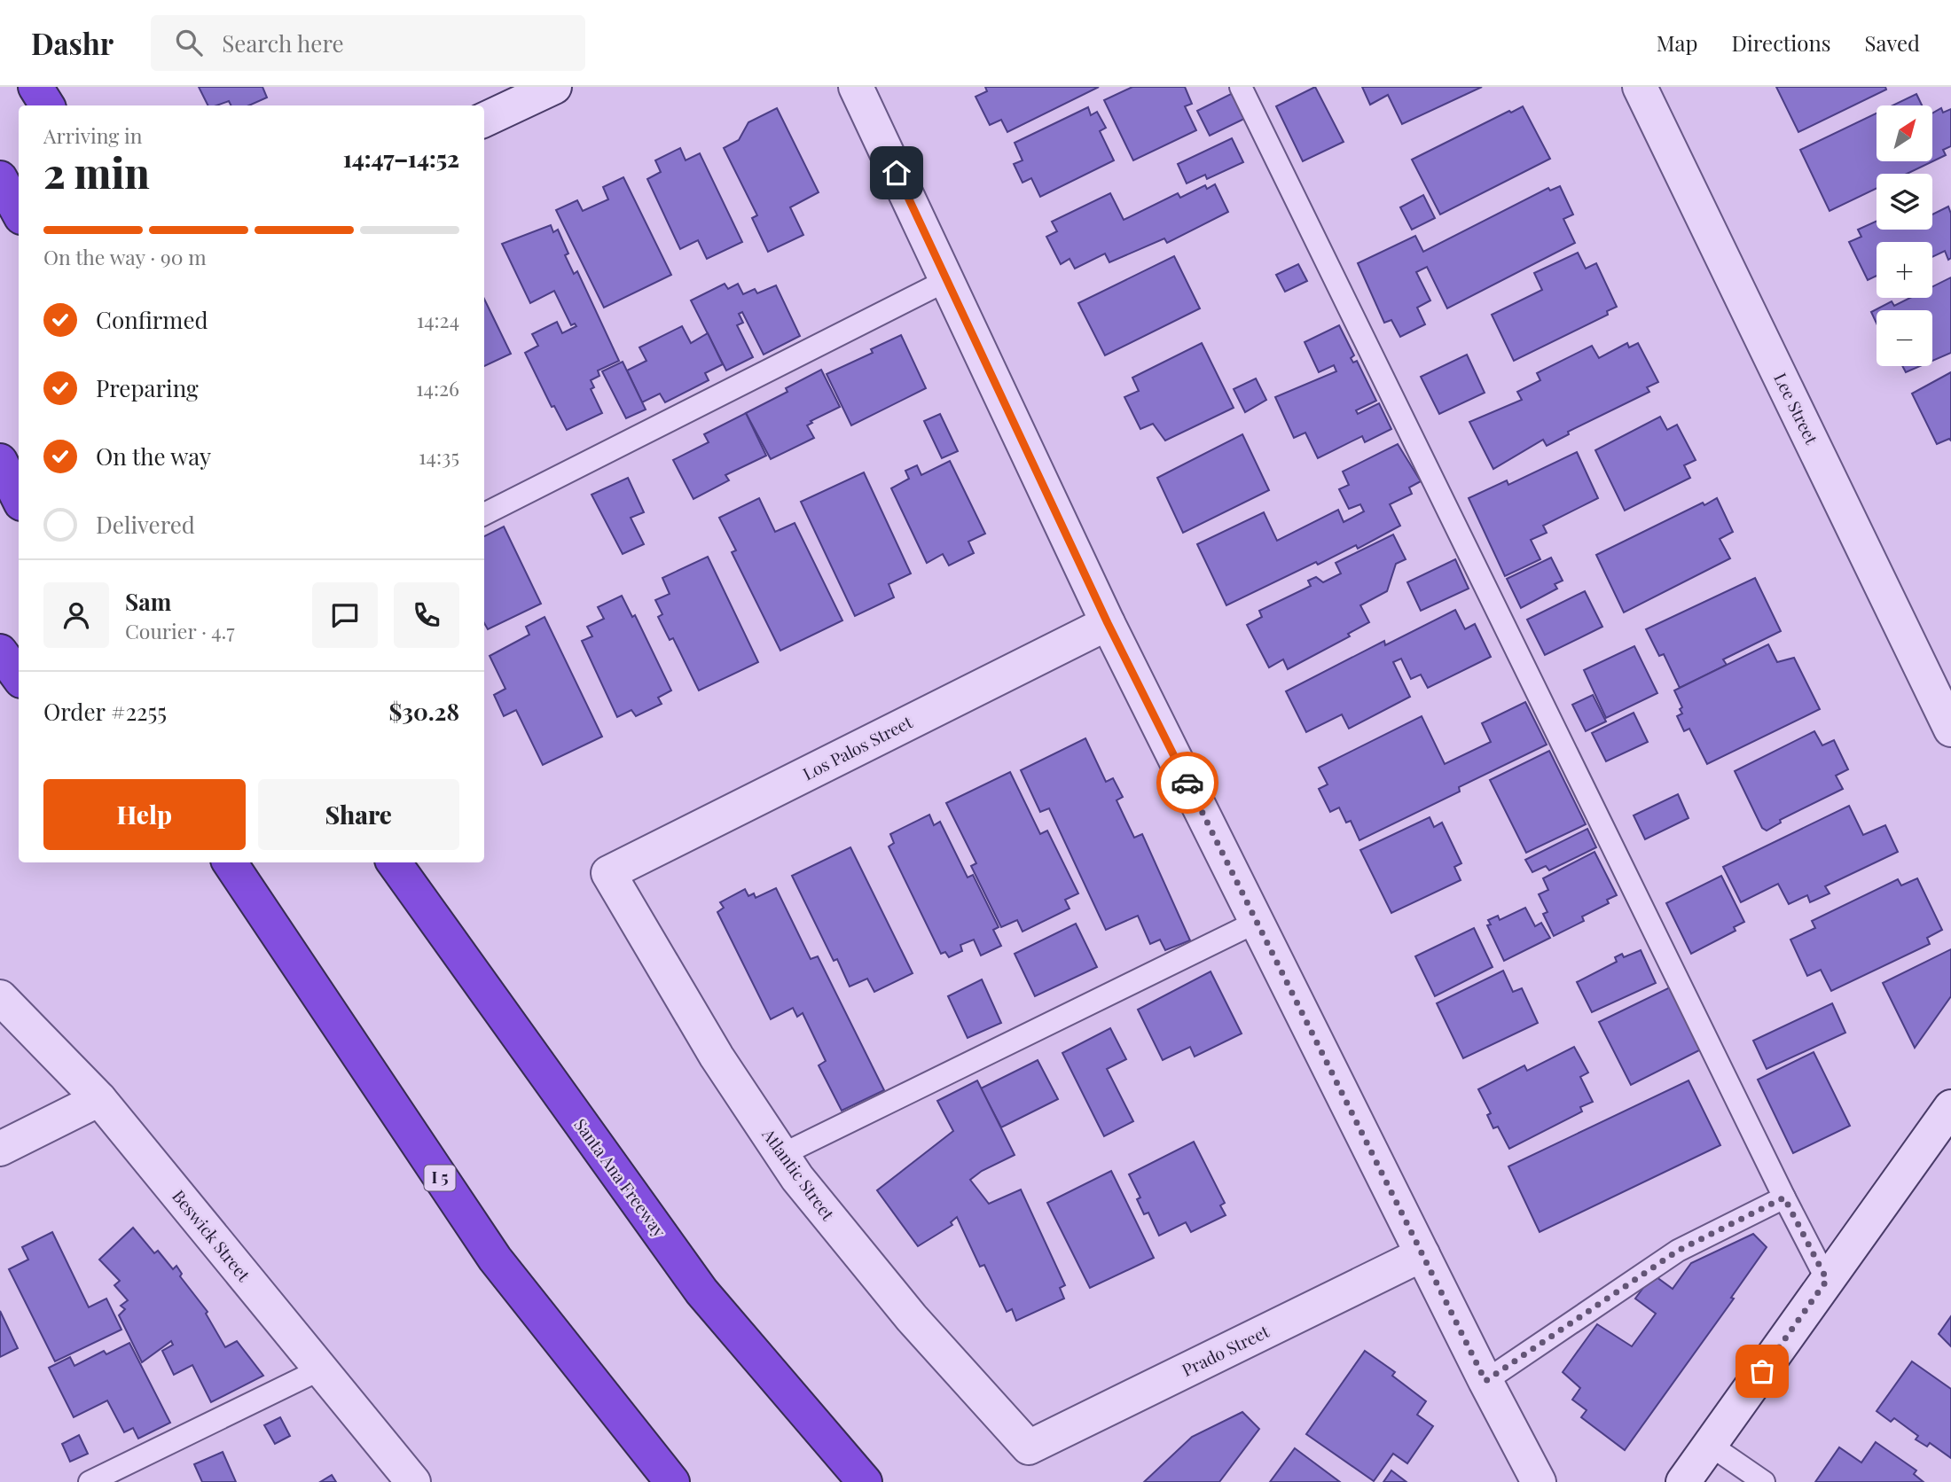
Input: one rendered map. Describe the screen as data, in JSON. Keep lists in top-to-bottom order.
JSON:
{
  "streets": {
    "highway": ["I 5", "Santa Ana Freeway"],
    "street": [
      "Lee Street",
      "Los Palos Street",
      "Atlantic Street",
      "Beswick Street",
      "Prado Street"
    ]
  },
  "crossings": [
    ["Los Palos Street", "Atlantic Street"],
    ["Atlantic Street", "Prado Street"]
  ],
  "north": "top right",
  "page": {
    "header": "Dashr",
    "search": "Search here",
    "nav": ["Map", "Directions", "Saved"],
    "map_buttons": ["+", "−"],
    "heading": ["2 min", "Arriving in", "14:47–14:52"],
    "panel": [
      "Sam",
      "Courier · 4.7",
      "Order #2255",
      "$30.28"
    ],
    "bar": "On the way · 90 m",
    "list": [
      ["Confirmed", "14:24"],
      ["Preparing", "14:26"],
      ["On the way", "14:35"],
      "Delivered"
    ],
    "buttons": ["Help", "Share"]
  }
}
